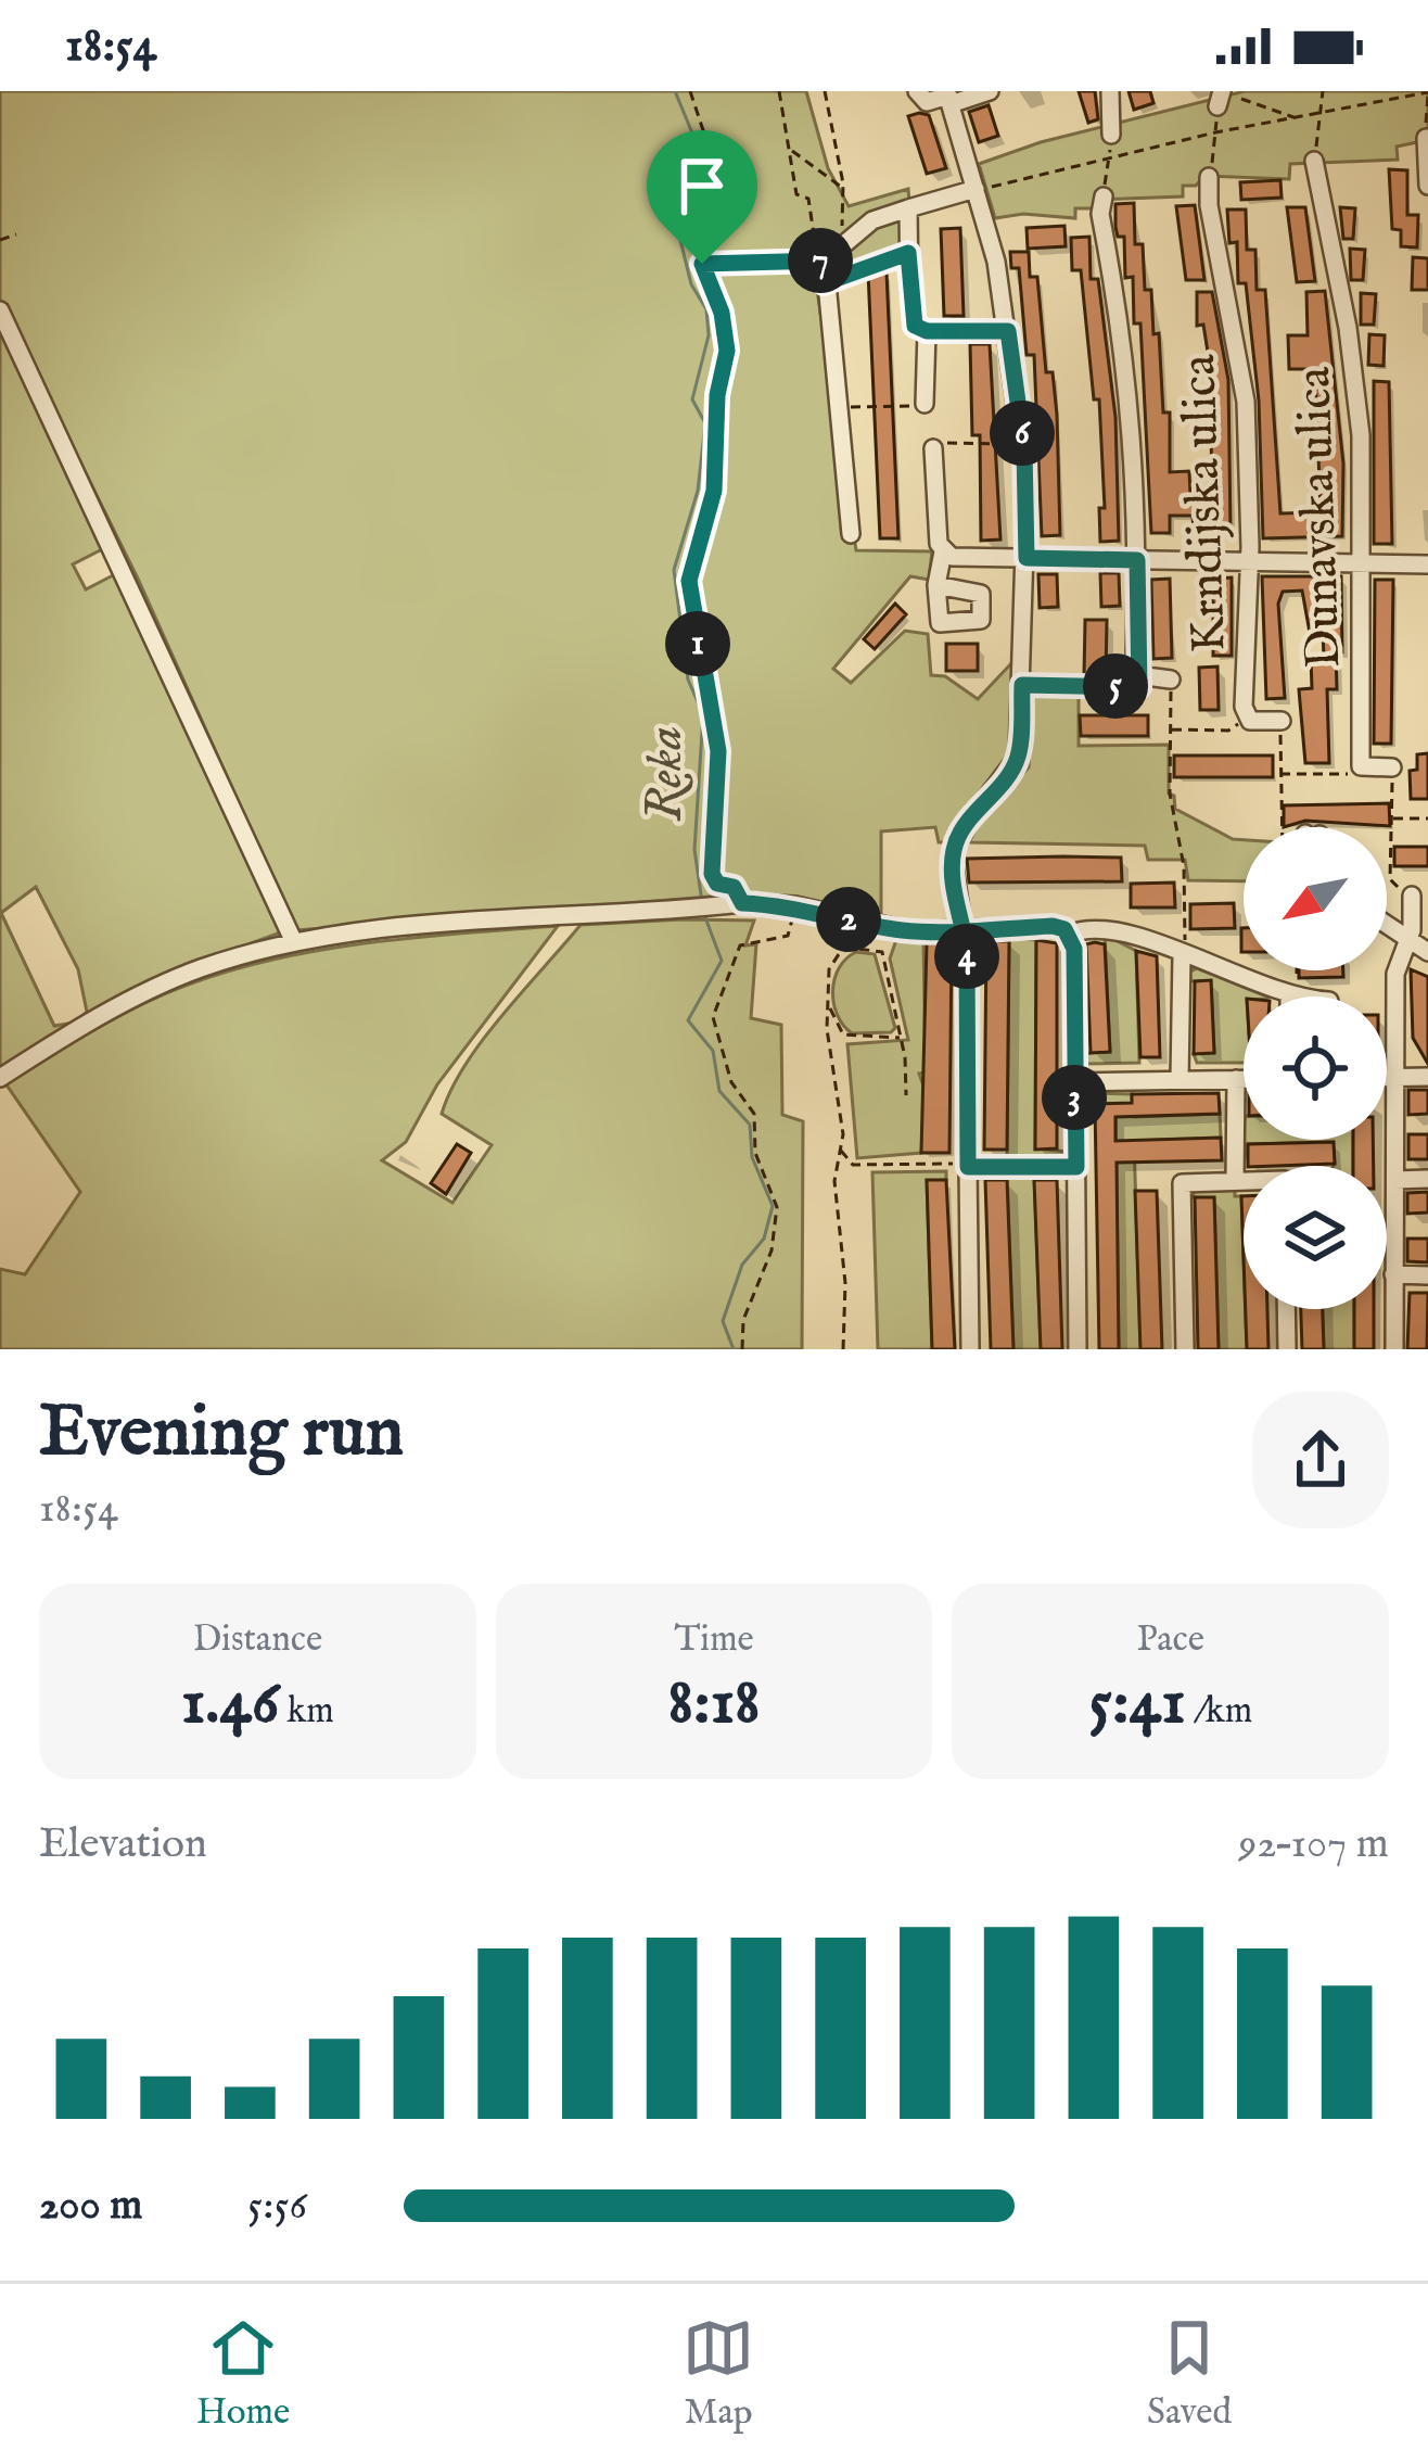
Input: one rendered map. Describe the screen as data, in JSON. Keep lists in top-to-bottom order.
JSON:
{
  "streets": {
    "street": ["Krndijska ulica", "Dunavska ulica"]
  },
  "water": ["Reka"],
  "north": "bottom left",
  "page": {
    "status": "18:54",
    "pins": [
      "7",
      "6",
      "1",
      "5",
      "2",
      "4",
      "3"
    ],
    "heading": ["Evening run", "18:54"],
    "stats": [
      ["Distance", "1.46 km"],
      ["Time", "8:18"],
      ["Pace", "5:41 /km"]
    ],
    "chart": ["Elevation", "92–107 m"],
    "list": [
      {
        "name": "200 m",
        "note": "5:56"
      }
    ],
    "tabs": ["Home", "Map", "Saved"]
  }
}
